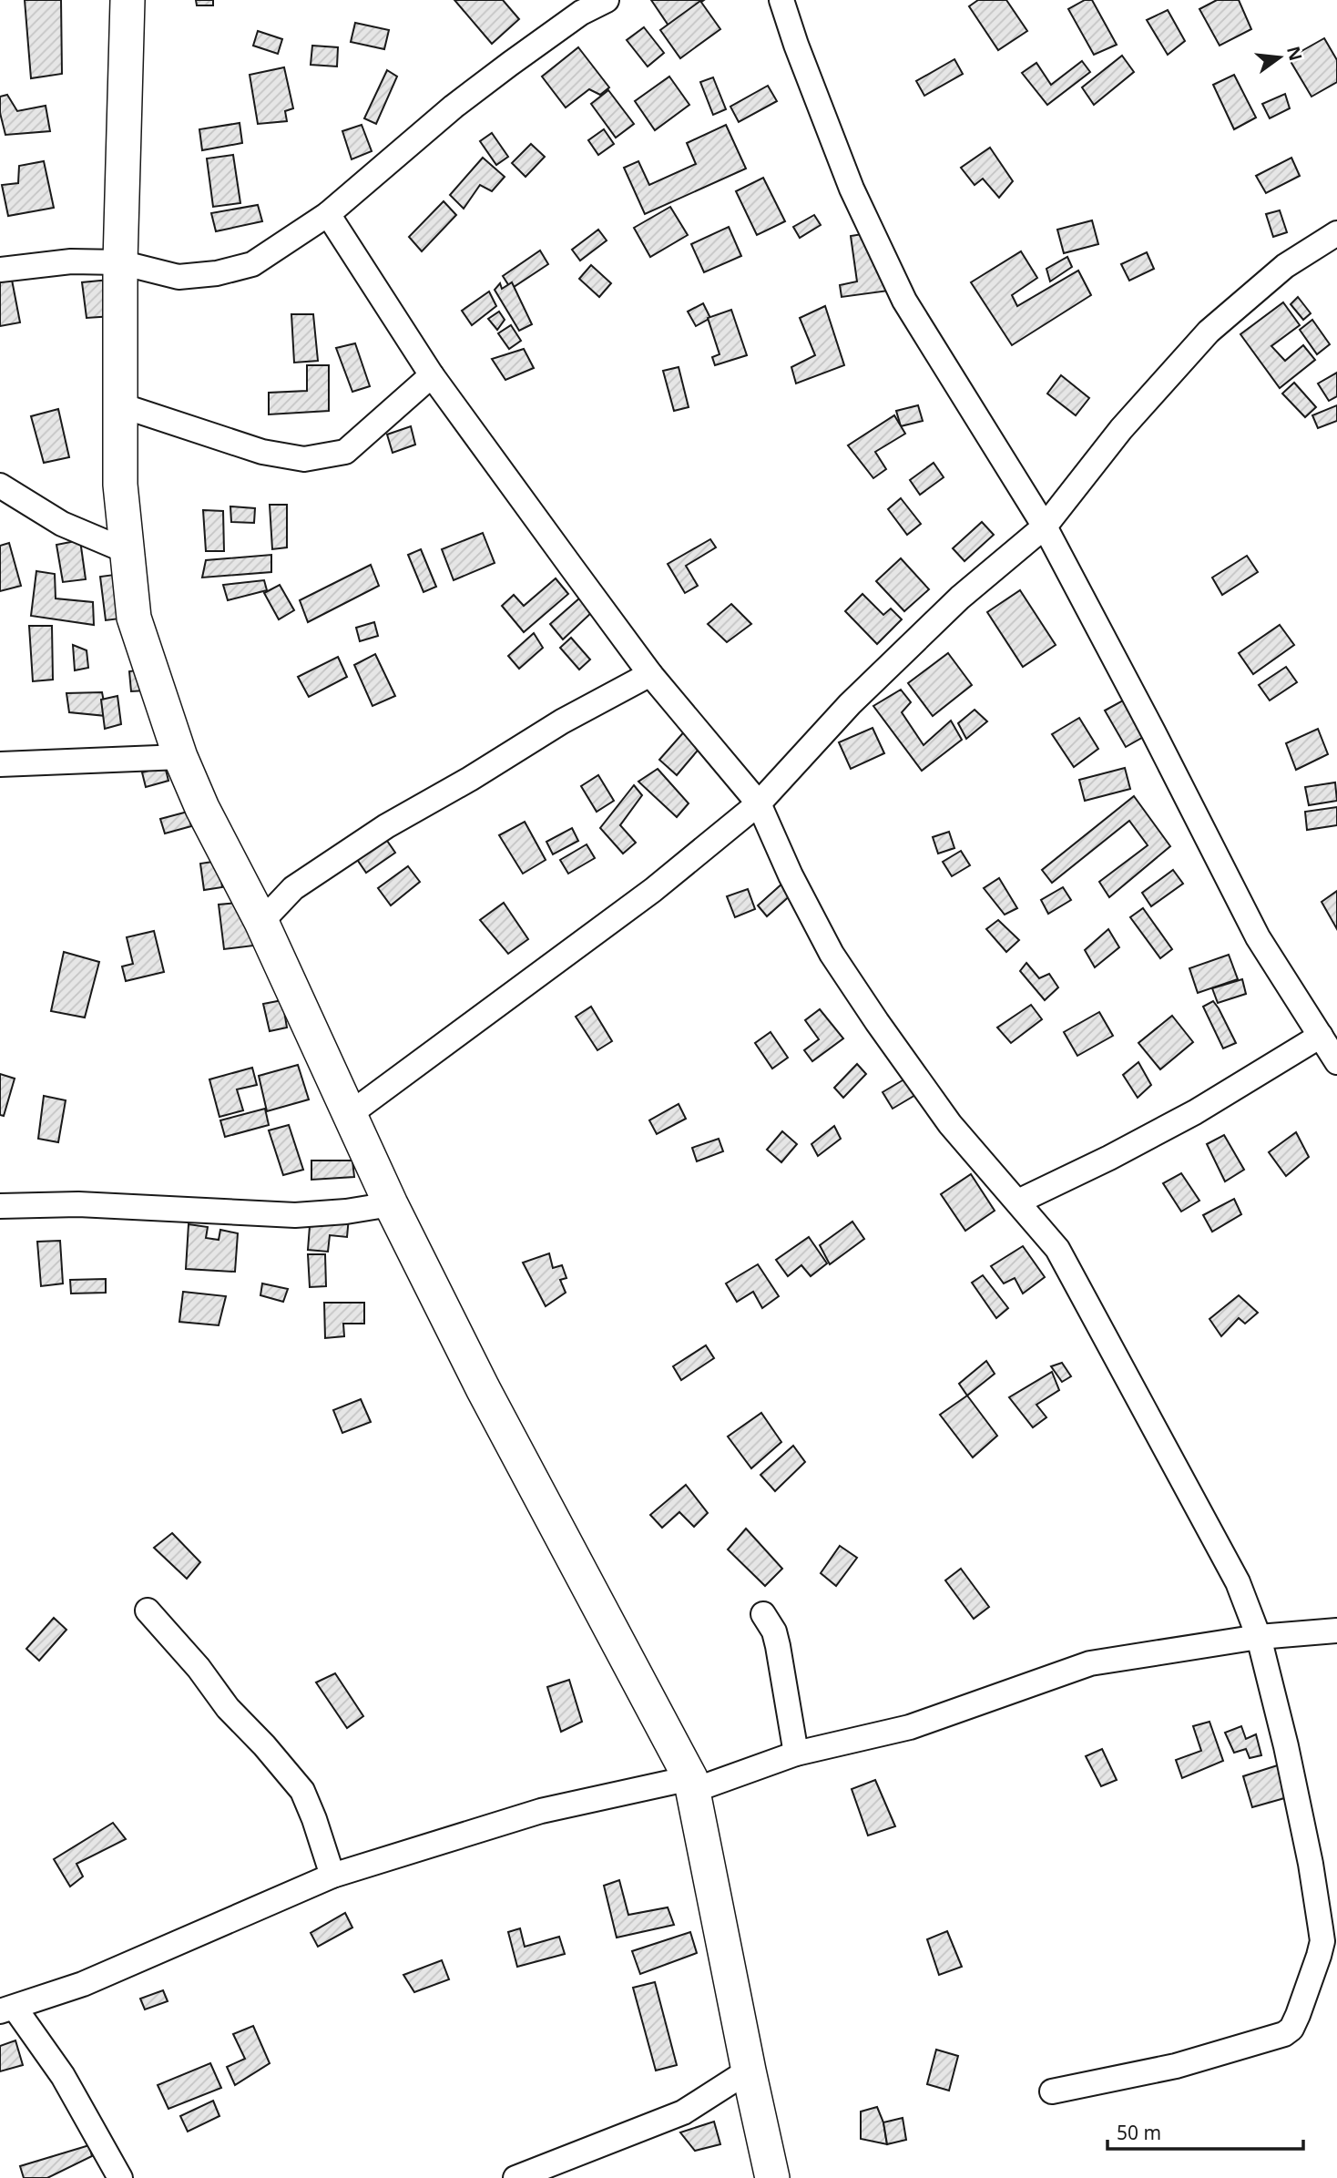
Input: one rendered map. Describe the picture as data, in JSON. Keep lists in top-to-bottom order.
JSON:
{
  "scale_bar": "50 m",
  "north": "right"
}
